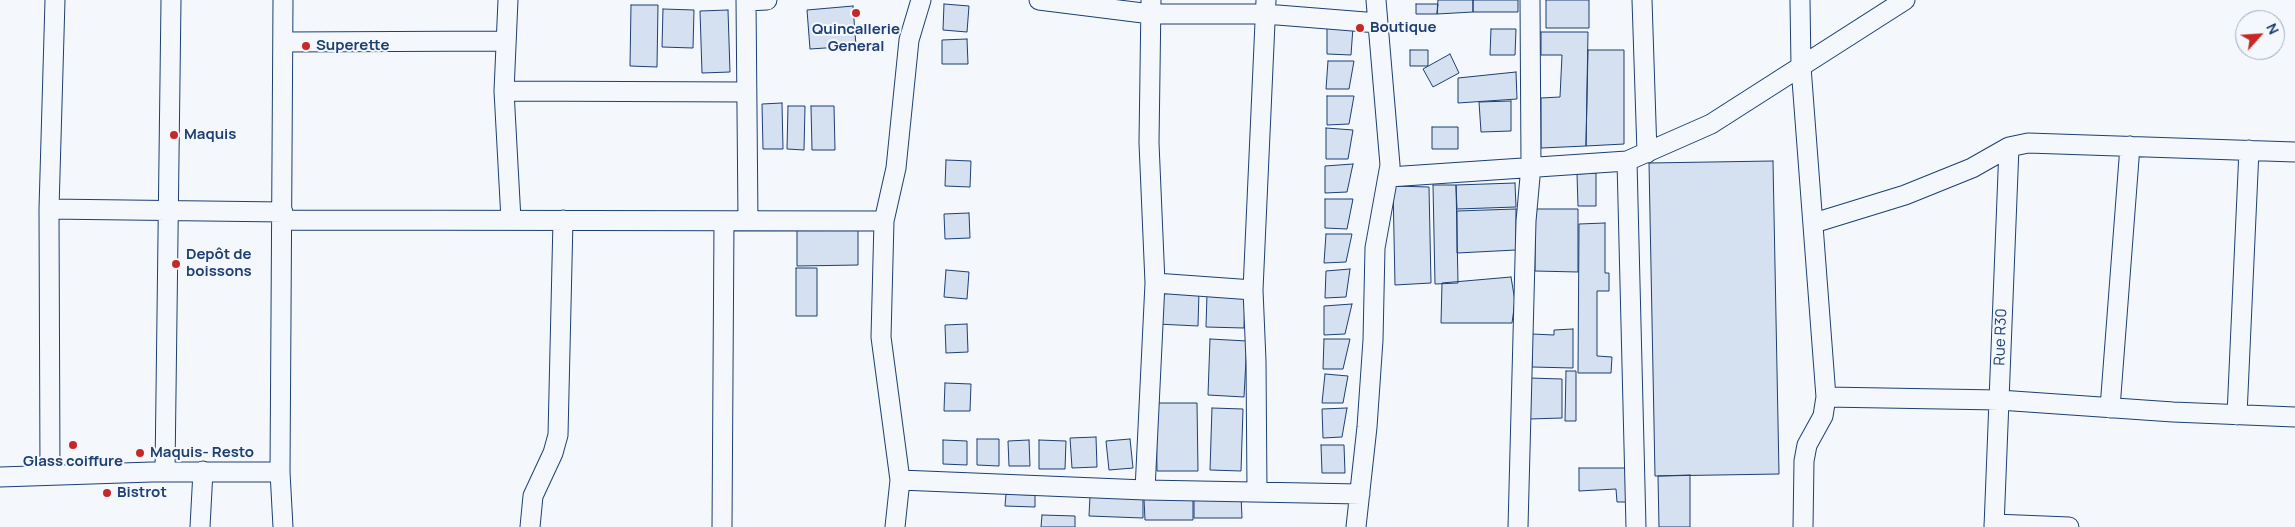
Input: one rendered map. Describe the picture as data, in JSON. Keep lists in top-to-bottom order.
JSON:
{
  "streets": {
    "street": ["Rue R30"]
  },
  "places": [
    "Quincallerie General",
    "Boutique",
    "Superette",
    "Maquis",
    "Depôt de boissons",
    "Glass coiffure",
    "Maquis- Resto",
    "Bistrot"
  ],
  "north": "top right"
}
